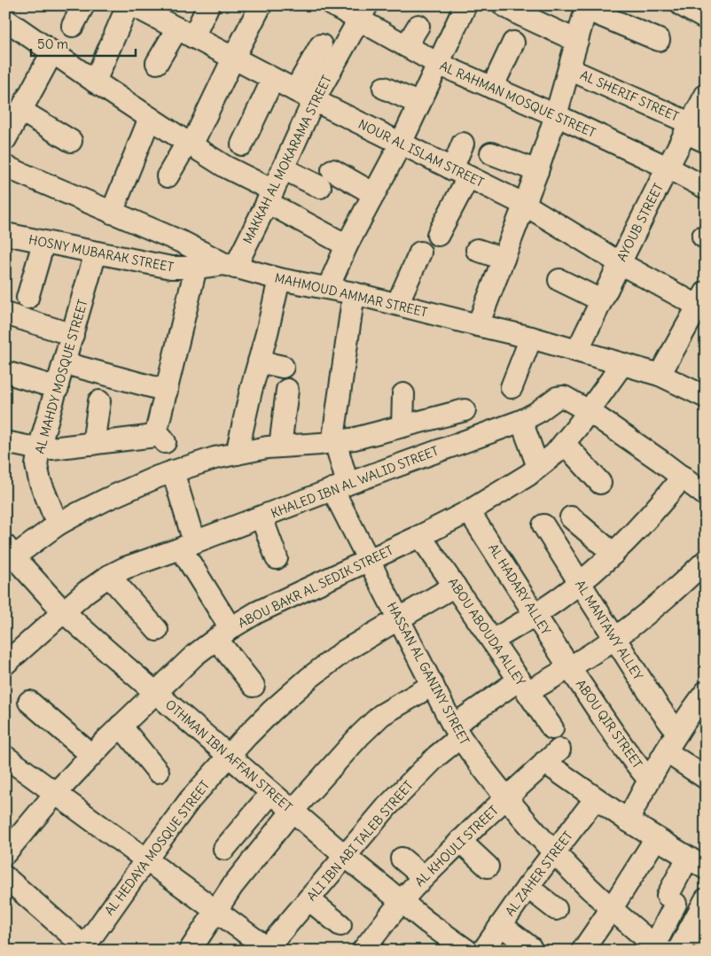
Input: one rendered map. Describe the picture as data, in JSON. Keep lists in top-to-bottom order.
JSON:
{
  "streets": {
    "street": [
      "AL SHERIF STREET",
      "AL RAHMAN MOSQUE STREET",
      "NOUR AL ISLAM STREET",
      "MAKKAH AL MOKARAMA STREET",
      "AYOUB STREET",
      "HOSNY MUBARAK STREET",
      "MAHMOUD AMMAR STREET",
      "AL MAHDY MOSQUE STREET",
      "KHALED IBN AL WALID STREET",
      "ABOU BAKR AL SEDIK STREET",
      "AL HADARY ALLEY",
      "AL MANTAWY ALLEY",
      "ABOU ABOUDA ALLEY",
      "HASSAN AL GANINY STREET",
      "ABOU QIR STREET",
      "OTHMAN IBN AFFAN STREET",
      "ALI IBN ABI TALEB STREET",
      "AL KHOULI STREET",
      "AL HEDAYA MOSQUE STREET",
      "AL ZAHER STREET"
    ]
  },
  "crossings": [
    ["AL SHERIF STREET", "AYOUB STREET"],
    ["AL RAHMAN MOSQUE STREET", "MAKKAH AL MOKARAMA STREET"],
    ["AL RAHMAN MOSQUE STREET", "AYOUB STREET"],
    ["NOUR AL ISLAM STREET", "MAKKAH AL MOKARAMA STREET"],
    ["NOUR AL ISLAM STREET", "AYOUB STREET"],
    ["MAKKAH AL MOKARAMA STREET", "HOSNY MUBARAK STREET"],
    ["MAKKAH AL MOKARAMA STREET", "MAHMOUD AMMAR STREET"],
    ["AYOUB STREET", "MAHMOUD AMMAR STREET"],
    ["HOSNY MUBARAK STREET", "MAHMOUD AMMAR STREET"],
    ["HOSNY MUBARAK STREET", "AL MAHDY MOSQUE STREET"],
    ["MAHMOUD AMMAR STREET", "ABOU BAKR AL SEDIK STREET"],
    ["MAHMOUD AMMAR STREET", "HASSAN AL GANINY STREET"],
    ["KHALED IBN AL WALID STREET", "ABOU BAKR AL SEDIK STREET"],
    ["KHALED IBN AL WALID STREET", "HASSAN AL GANINY STREET"],
    ["KHALED IBN AL WALID STREET", "OTHMAN IBN AFFAN STREET"],
    ["ABOU BAKR AL SEDIK STREET", "AL HADARY ALLEY"],
    ["ABOU BAKR AL SEDIK STREET", "ABOU ABOUDA ALLEY"],
    ["ABOU BAKR AL SEDIK STREET", "HASSAN AL GANINY STREET"],
    ["ABOU BAKR AL SEDIK STREET", "OTHMAN IBN AFFAN STREET"],
    ["AL HADARY ALLEY", "ABOU QIR STREET"],
    ["AL HADARY ALLEY", "ALI IBN ABI TALEB STREET"],
    ["AL MANTAWY ALLEY", "ALI IBN ABI TALEB STREET"],
    ["ABOU ABOUDA ALLEY", "ALI IBN ABI TALEB STREET"],
    ["ABOU ABOUDA ALLEY", "AL HEDAYA MOSQUE STREET"],
    ["HASSAN AL GANINY STREET", "ALI IBN ABI TALEB STREET"],
    ["HASSAN AL GANINY STREET", "AL KHOULI STREET"],
    ["HASSAN AL GANINY STREET", "AL HEDAYA MOSQUE STREET"],
    ["HASSAN AL GANINY STREET", "AL ZAHER STREET"],
    ["ABOU QIR STREET", "ALI IBN ABI TALEB STREET"],
    ["OTHMAN IBN AFFAN STREET", "ALI IBN ABI TALEB STREET"],
    ["OTHMAN IBN AFFAN STREET", "AL KHOULI STREET"],
    ["OTHMAN IBN AFFAN STREET", "AL HEDAYA MOSQUE STREET"],
    ["AL KHOULI STREET", "AL ZAHER STREET"]
  ],
  "scale_bar": "50 m"
}
